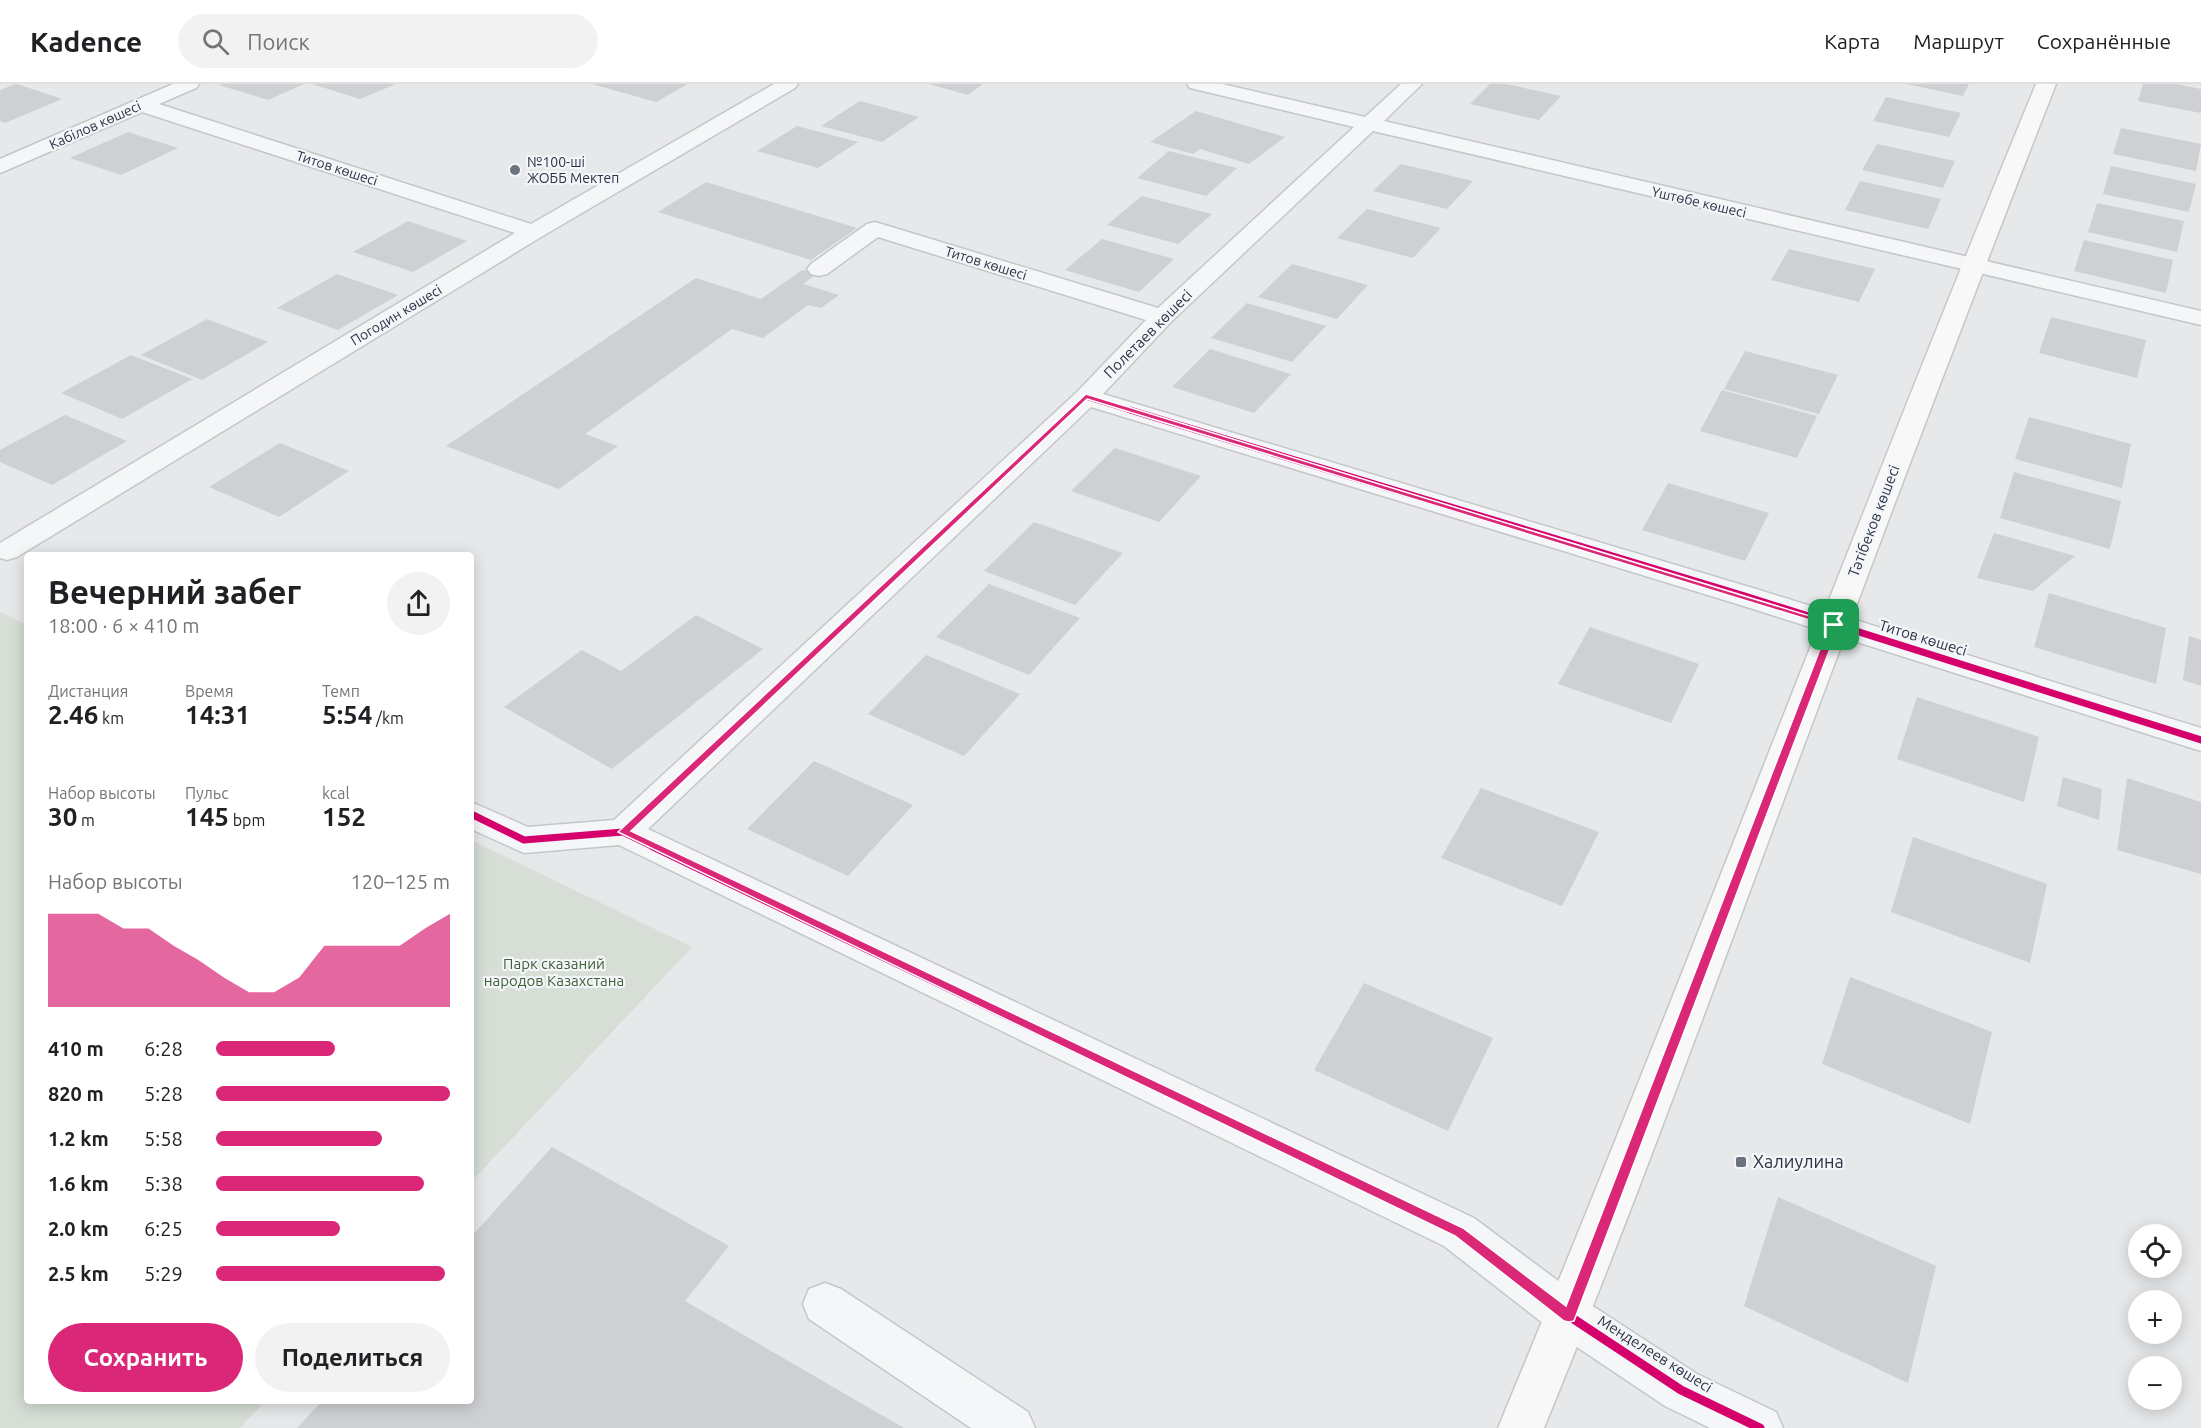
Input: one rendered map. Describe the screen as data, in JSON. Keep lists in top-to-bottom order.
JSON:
{
  "streets": {
    "main road": ["Тәтібеков көшесі"],
    "street": [
      "Кабілов көшесі",
      "Титов көшесі",
      "Үштөбе көшесі",
      "Погодин көшесі",
      "Полетаев көшесі",
      "Менделеев көшесі"
    ]
  },
  "crossings": [
    ["Кабілов көшесі", "Титов көшесі"],
    ["Титов көшесі", "Погодин көшесі"],
    ["Титов көшесі", "Полетаев көшесі"],
    ["Титов көшесі", "Тәтібеков көшесі"],
    ["Үштөбе көшесі", "Полетаев көшесі"],
    ["Үштөбе көшесі", "Тәтібеков көшесі"],
    ["Полетаев көшесі", "Менделеев көшесі"],
    ["Тәтібеков көшесі", "Менделеев көшесі"]
  ],
  "parks": ["Парк сказаний народов Казахстана"],
  "places": {
    "other": ["№100-ші ЖОББ Мектеп"],
    "transit": ["Халиулина"]
  },
  "page": {
    "header": "Kadence",
    "search": "Поиск",
    "nav": ["Карта", "Маршрут", "Сохранённые"],
    "heading": ["Вечерний забег", "18:00 · 6 × 410 m"],
    "stats": [
      ["Дистанция", "2.46 km"],
      ["Время", "14:31"],
      ["Темп", "5:54 /km"],
      ["Набор высоты", "30 m"],
      ["Пульс", "145 bpm"],
      ["kcal", "152"]
    ],
    "chart": ["Набор высоты", "120–125 m"],
    "list": [
      {
        "name": "410 m",
        "note": "6:28"
      },
      {
        "name": "820 m",
        "note": "5:28"
      },
      {
        "name": "1.2 km",
        "note": "5:58"
      },
      {
        "name": "1.6 km",
        "note": "5:38"
      },
      {
        "name": "2.0 km",
        "note": "6:25"
      },
      {
        "name": "2.5 km",
        "note": "5:29"
      }
    ],
    "map_buttons": ["+", "−"],
    "buttons": ["Сохранить", "Поделиться"]
  }
}
